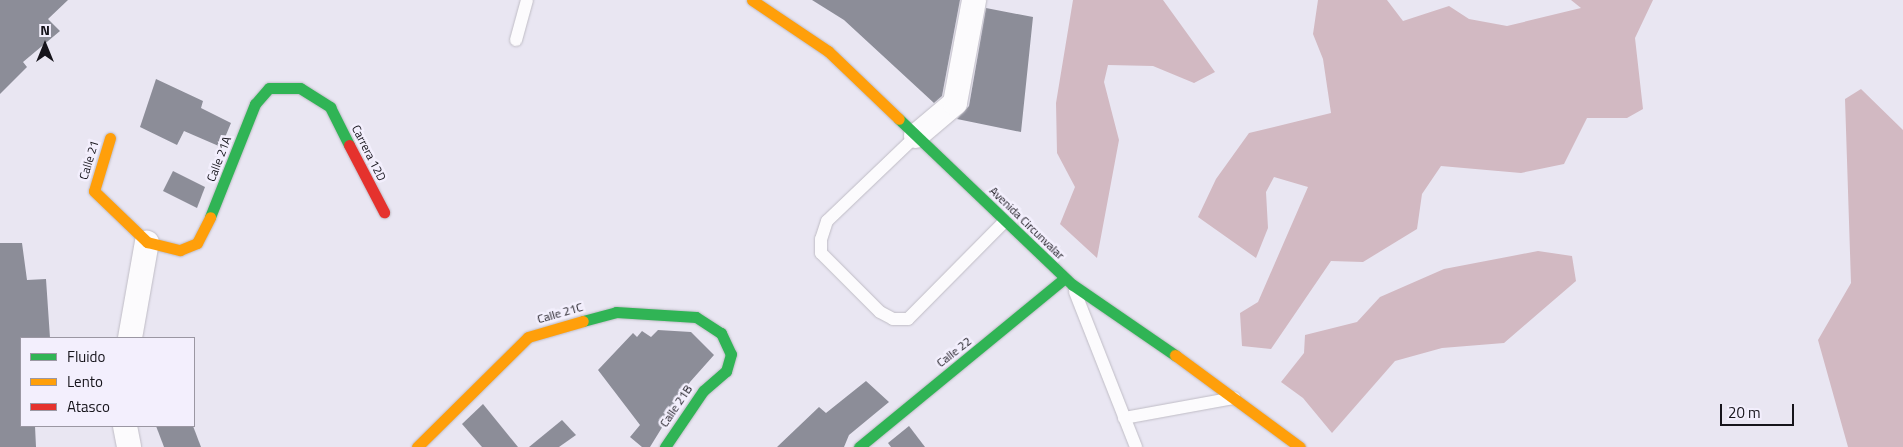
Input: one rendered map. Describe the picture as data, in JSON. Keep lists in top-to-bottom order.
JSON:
{
  "streets": {
    "street": [
      "Carrera 12D",
      "Calle 21A",
      "Calle 21",
      "Avenida Circunvalar",
      "Calle 21C",
      "Calle 22",
      "Calle 21B"
    ]
  },
  "crossings": [
    ["Carrera 12D", "Calle 21A"],
    ["Calle 21A", "Calle 21"],
    ["Avenida Circunvalar", "Calle 22"],
    ["Calle 21C", "Calle 21B"]
  ],
  "legend": ["Fluido", "Lento", "Atasco"],
  "scale_bar": "20 m",
  "north": "top"
}
